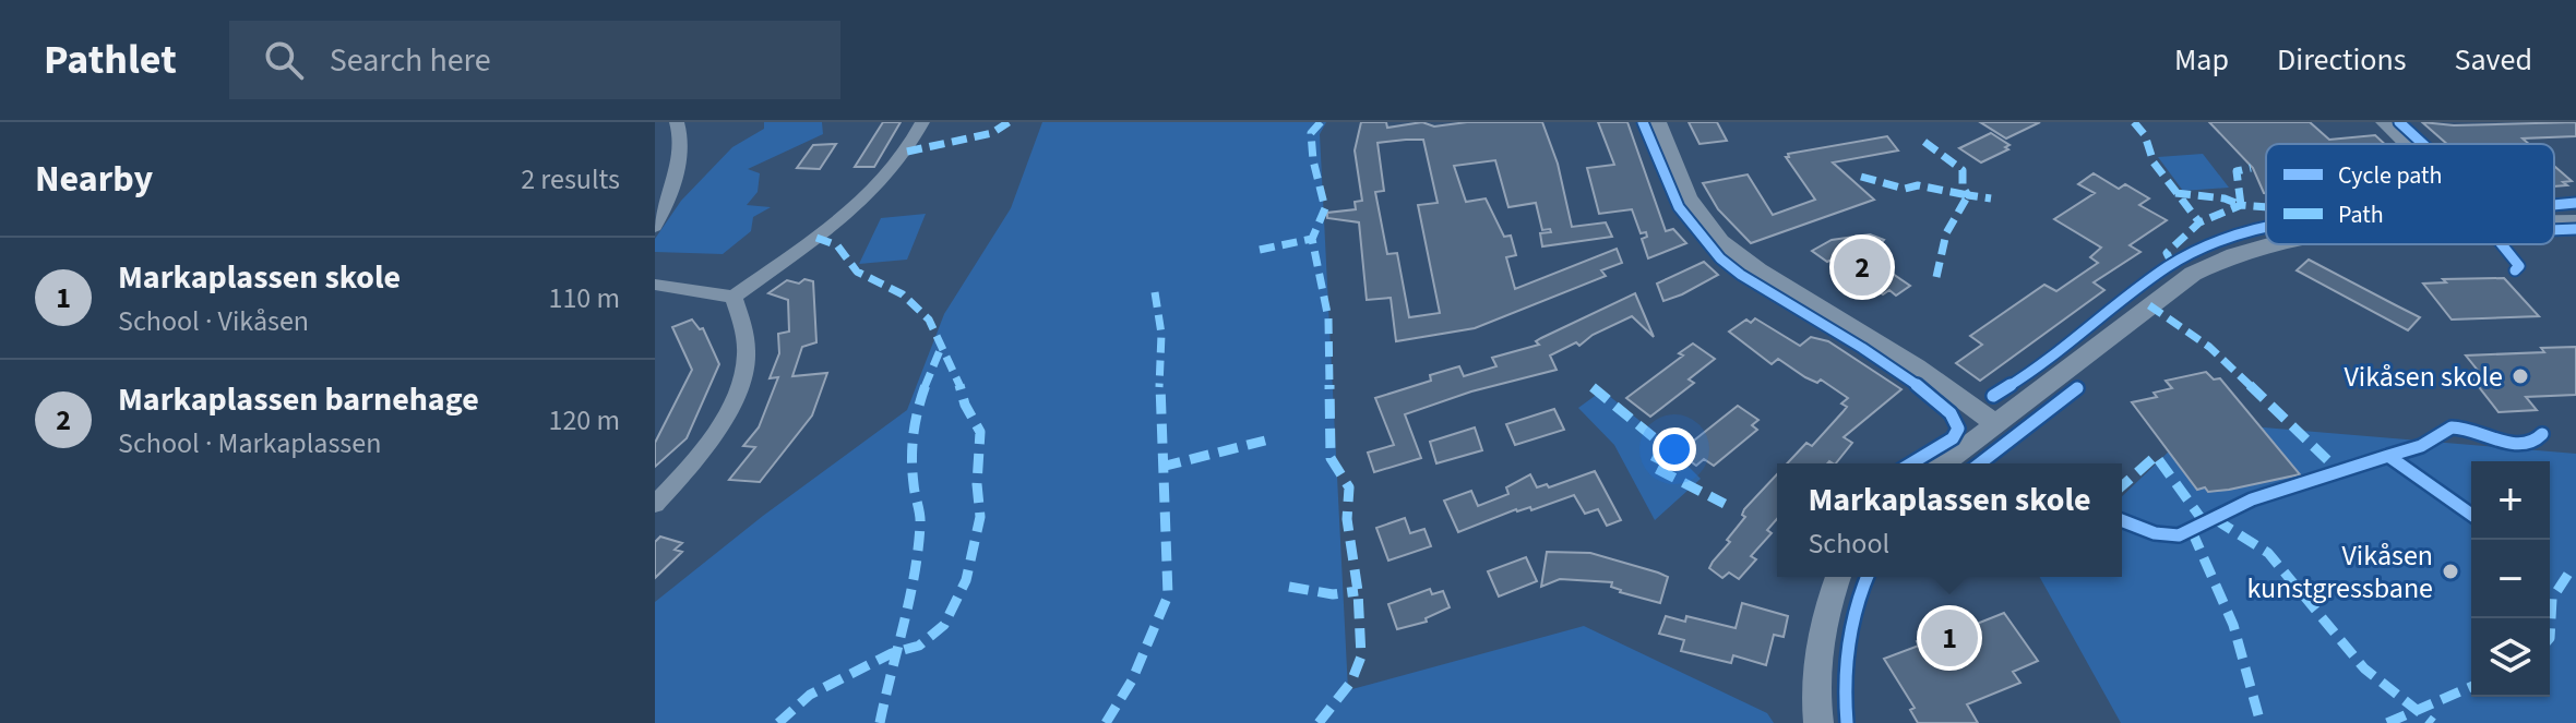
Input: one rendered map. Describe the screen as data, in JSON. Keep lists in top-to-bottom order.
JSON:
{
  "places": ["Vikåsen skole", "Vikåsen kunstgressbane"],
  "legend": ["Cycle path", "Path"],
  "page": {
    "header": "Pathlet",
    "search": "Search here",
    "nav": ["Map", "Directions", "Saved"],
    "heading": ["Nearby", "2 results"],
    "pins": ["2", "1"],
    "list": [
      {
        "mark": "1",
        "name": "Markaplassen skole",
        "note": "School · Vikåsen",
        "value": "110 m"
      },
      {
        "mark": "2",
        "name": "Markaplassen barnehage",
        "note": "School · Markaplassen",
        "value": "120 m"
      }
    ],
    "map_buttons": ["+", "−"],
    "popup": ["Markaplassen skole", "School"]
  }
}
